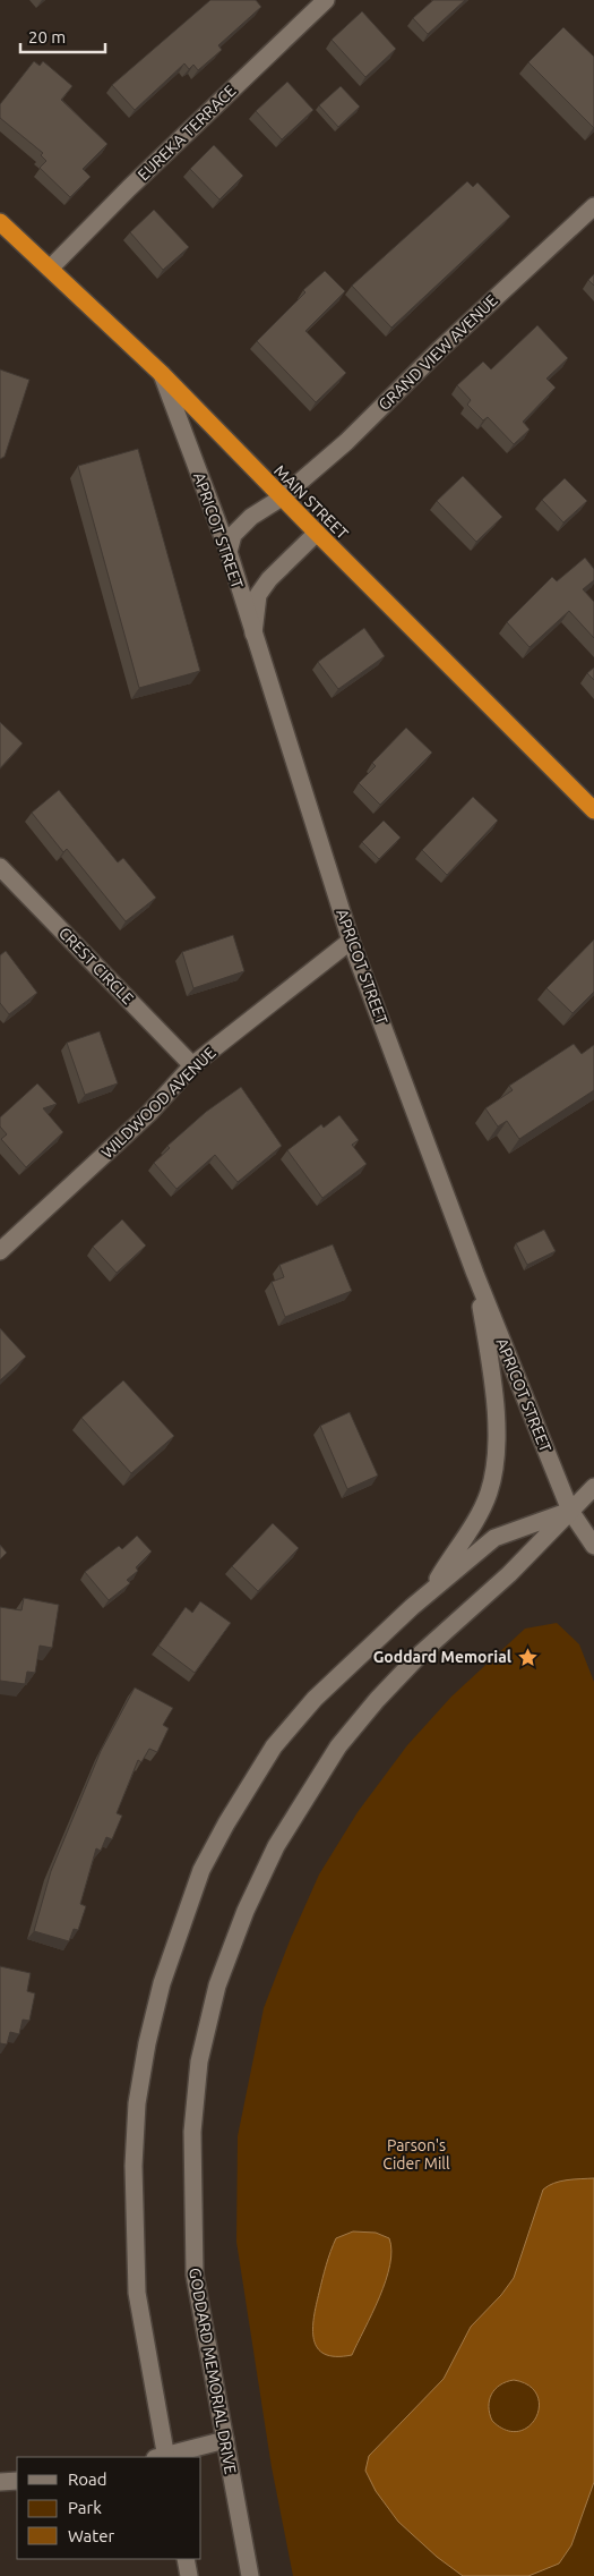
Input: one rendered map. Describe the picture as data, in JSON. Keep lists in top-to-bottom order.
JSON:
{
  "streets": {
    "highway": ["MAIN STREET"],
    "street": [
      "EUREKA TERRACE",
      "GRAND VIEW AVENUE",
      "APRICOT STREET",
      "CREST CIRCLE",
      "WILDWOOD AVENUE",
      "GODDARD MEMORIAL DRIVE"
    ]
  },
  "crossings": [
    ["EUREKA TERRACE", "MAIN STREET"],
    ["GRAND VIEW AVENUE", "MAIN STREET"],
    ["GRAND VIEW AVENUE", "APRICOT STREET"],
    ["MAIN STREET", "APRICOT STREET"],
    ["APRICOT STREET", "WILDWOOD AVENUE"],
    ["APRICOT STREET", "GODDARD MEMORIAL DRIVE"],
    ["CREST CIRCLE", "WILDWOOD AVENUE"]
  ],
  "parks": ["Parson's Cider Mill"],
  "places": {
    "place": ["Goddard Memorial"]
  },
  "legend": ["Road", "Park", "Water"],
  "scale_bar": "20 m"
}
